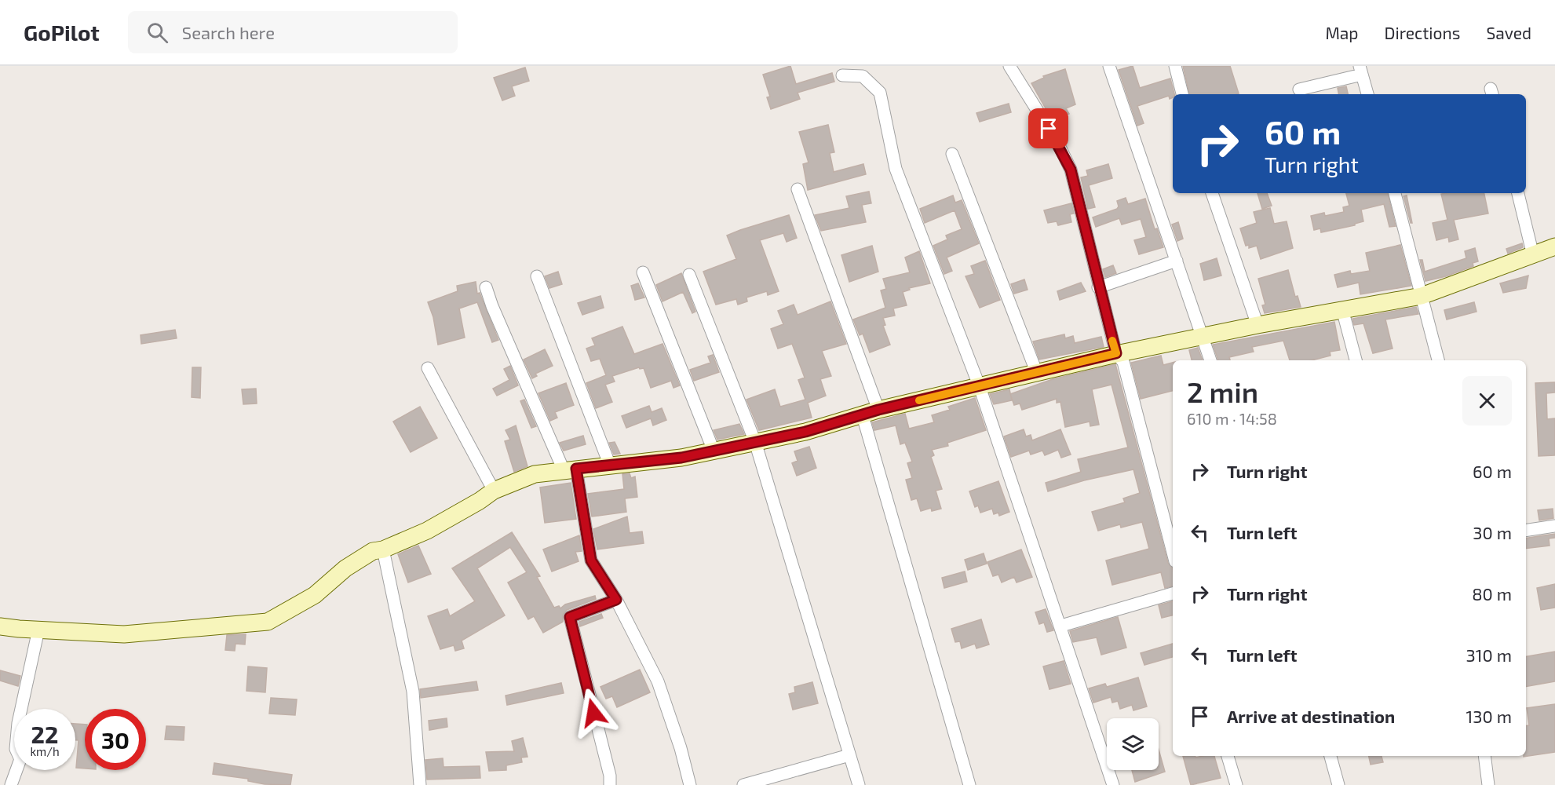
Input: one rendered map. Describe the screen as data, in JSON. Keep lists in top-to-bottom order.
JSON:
{
  "page": {
    "header": "GoPilot",
    "search": "Search here",
    "nav": ["Map", "Directions", "Saved"],
    "turn": ["60 m", "Turn right"],
    "heading": ["2 min", "610 m · 14:58"],
    "list": [
      {
        "name": "Turn right",
        "value": "60 m"
      },
      {
        "name": "Turn left",
        "value": "30 m"
      },
      {
        "name": "Turn right",
        "value": "80 m"
      },
      {
        "name": "Turn left",
        "value": "310 m"
      },
      {
        "name": "Arrive at destination",
        "value": "130 m"
      }
    ],
    "speed": "22 km/h",
    "limit": "30"
  }
}
